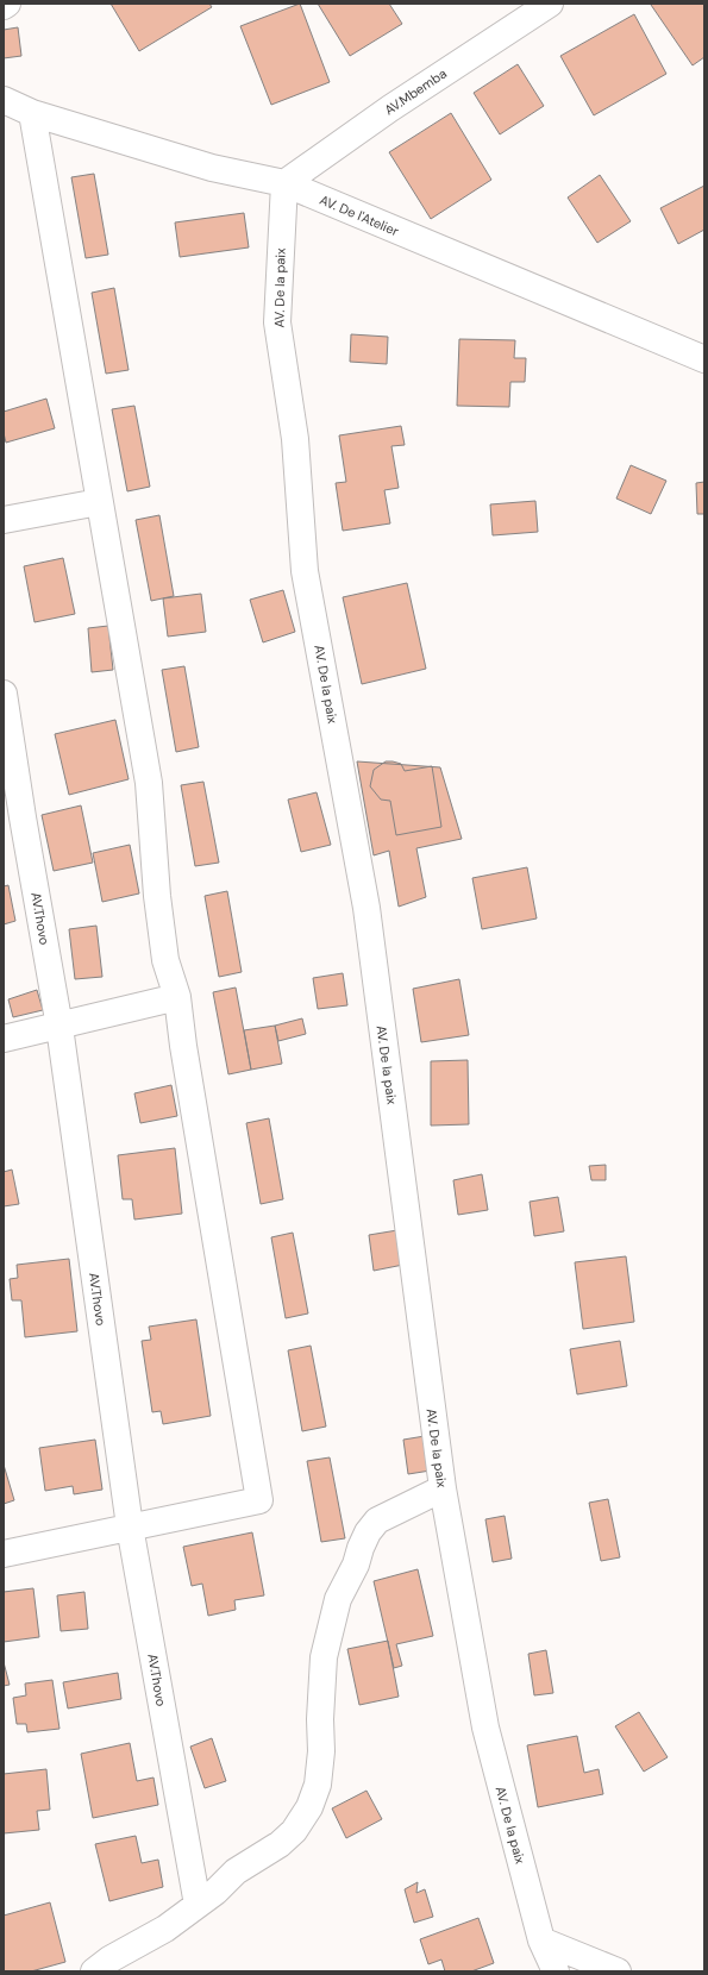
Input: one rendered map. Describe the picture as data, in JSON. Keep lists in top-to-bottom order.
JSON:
{
  "streets": {
    "street": [
      "AV.Mbemba",
      "AV. De l'Atelier",
      "AV. De la paix",
      "AV.Thovo"
    ]
  },
  "crossings": [
    ["AV.Mbemba", "AV. De l'Atelier"],
    ["AV.Mbemba", "AV. De la paix"],
    ["AV. De l'Atelier", "AV. De la paix"]
  ]
}
